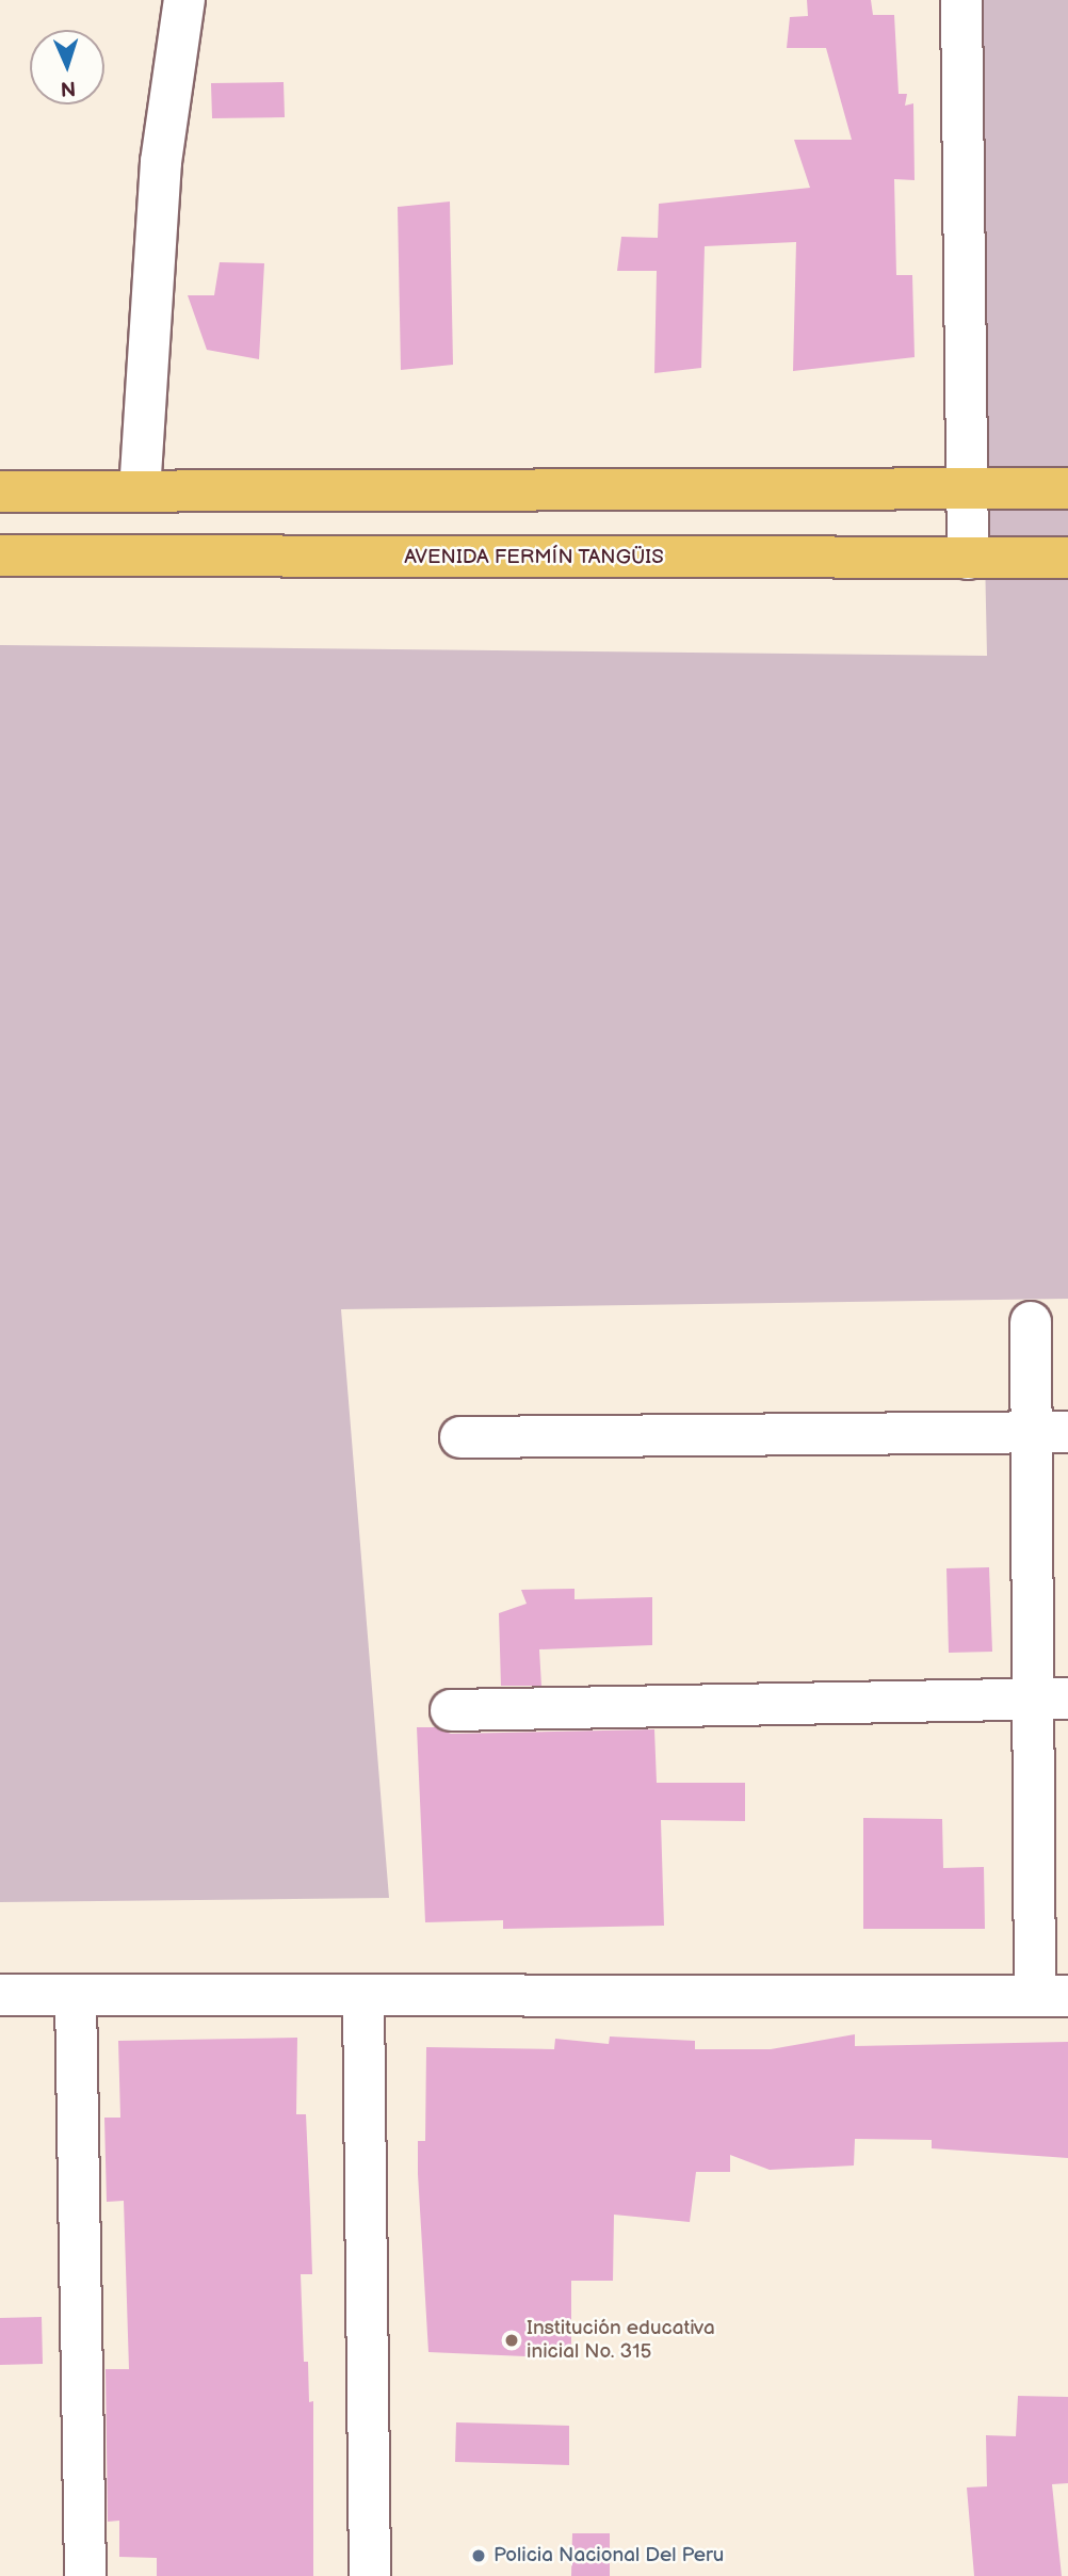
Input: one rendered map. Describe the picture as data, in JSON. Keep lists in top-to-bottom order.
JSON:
{
  "streets": {
    "main road": ["AVENIDA FERMÍN TANGÜIS"]
  },
  "places": ["Institución educativa inicial No. 315", "Policia Nacional Del Peru"],
  "north": "bottom"
}
